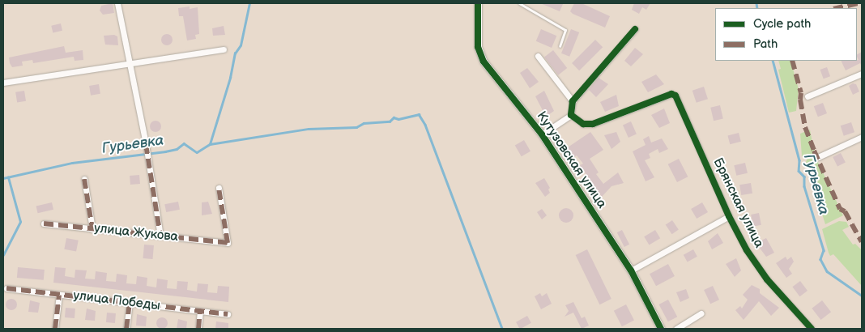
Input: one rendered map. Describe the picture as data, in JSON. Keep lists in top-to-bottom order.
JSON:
{
  "streets": {
    "street": [
      "Кутузовская улица",
      "Брянская улица",
      "улица Жукова",
      "улица Победы"
    ]
  },
  "water": ["Гурьевка"],
  "legend": ["Cycle path", "Path"]
}
